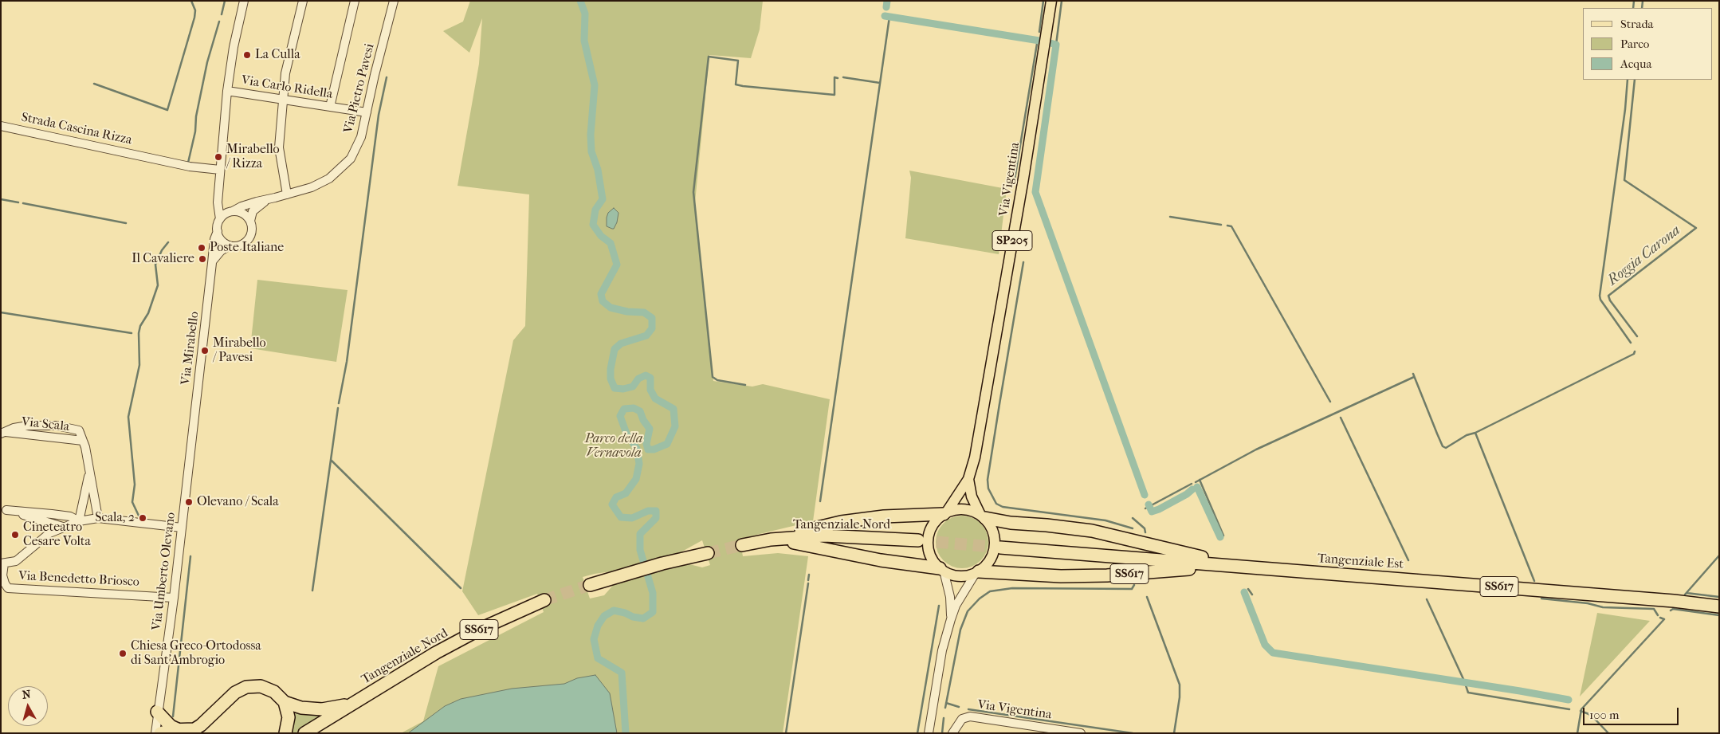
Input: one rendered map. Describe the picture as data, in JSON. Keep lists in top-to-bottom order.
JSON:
{
  "streets": {
    "highway": ["Tangenziale Nord", "Tangenziale Est", "SS617"],
    "main road": ["Via Vigentina", "SP205"],
    "street": [
      "Via Carlo Ridella",
      "Via Pietro Pavesi",
      "Strada Cascina Rizza",
      "Via Mirabello",
      "Via Scala",
      "Via Umberto Olevano",
      "Via Benedetto Briosco"
    ]
  },
  "crossings": [
    ["Via Carlo Ridella", "Via Pietro Pavesi"],
    ["Via Pietro Pavesi", "Via Mirabello"],
    ["Via Vigentina", "SS617"],
    ["Via Mirabello", "Via Umberto Olevano"],
    ["Tangenziale Est", "SS617"],
    ["Via Umberto Olevano", "Via Benedetto Briosco"]
  ],
  "water": ["Roggia Carona"],
  "parks": ["Parco della Vernavola"],
  "places": [
    "La Culla",
    "Mirabello / Rizza",
    "Poste Italiane",
    "Il Cavaliere",
    "Mirabello / Pavesi",
    "Olevano / Scala",
    "Scala, 2",
    "Cineteatro Cesare Volta",
    "Chiesa Greco-Ortodossa di Sant’Ambrogio"
  ],
  "legend": ["Strada", "Parco", "Acqua"],
  "scale_bar": "100 m",
  "north": "top"
}
